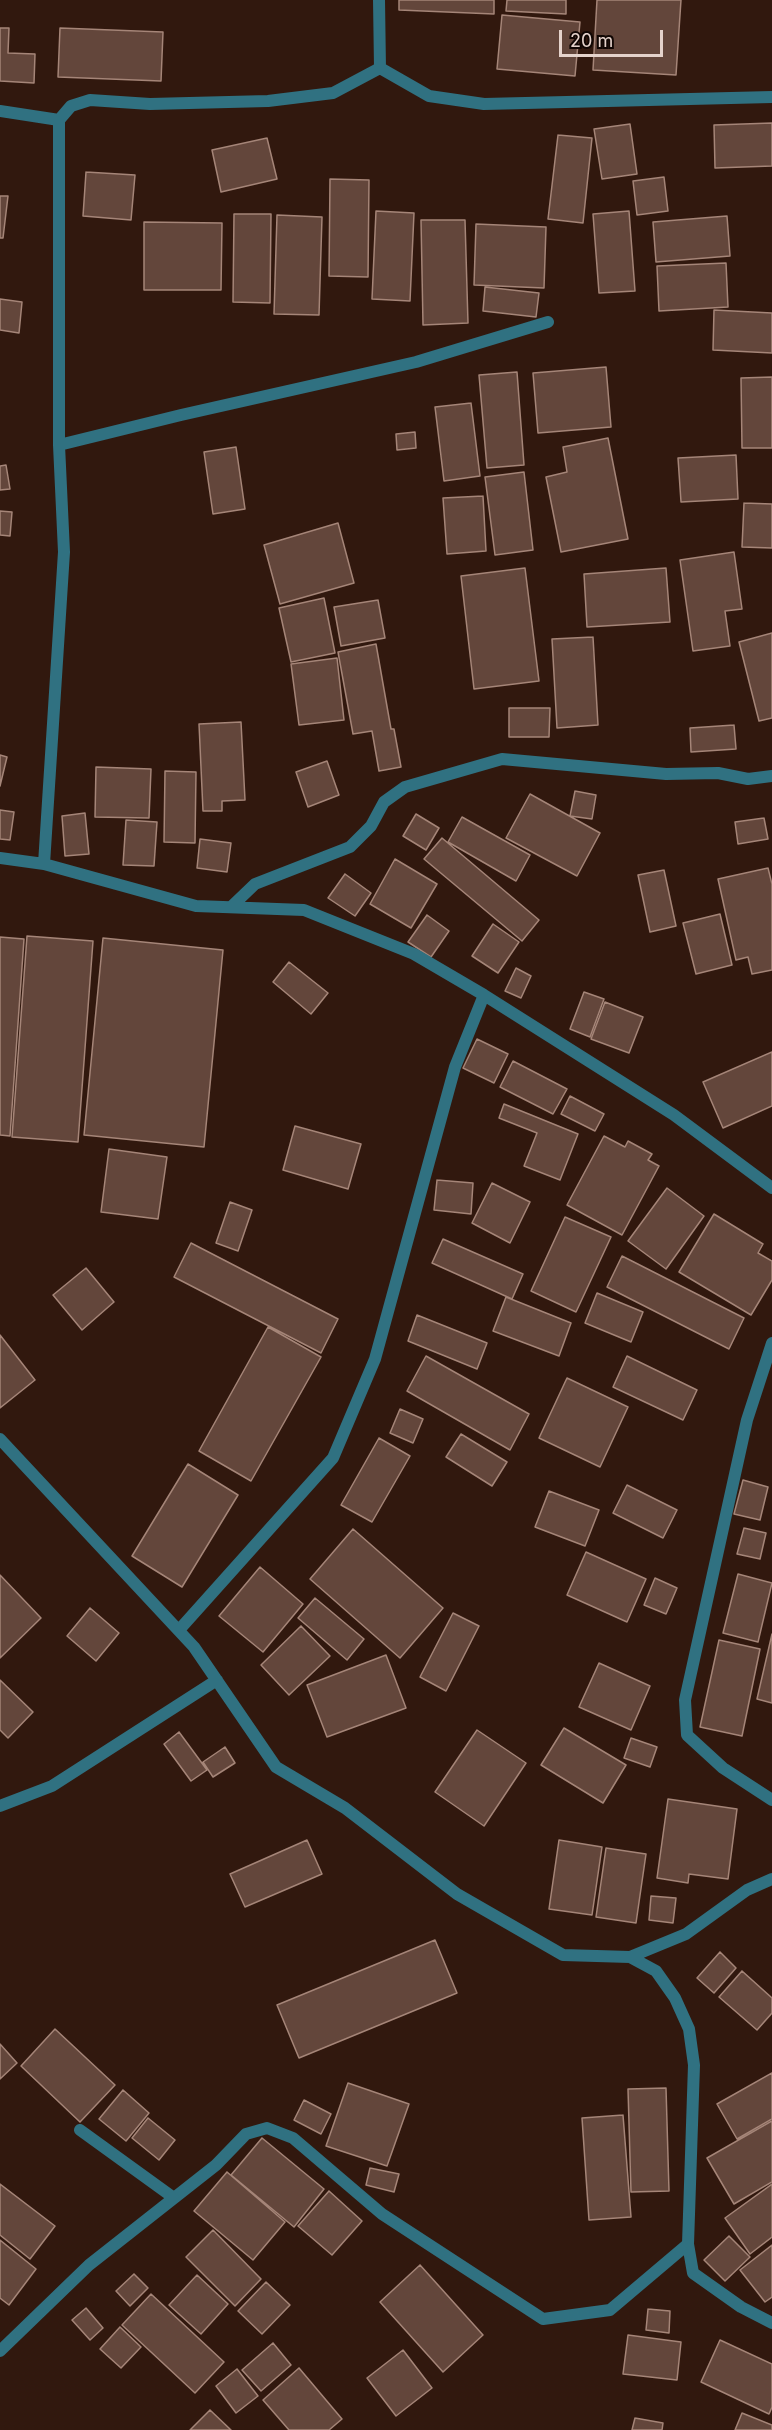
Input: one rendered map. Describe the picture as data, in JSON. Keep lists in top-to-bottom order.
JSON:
{
  "scale_bar": "20 m"
}
